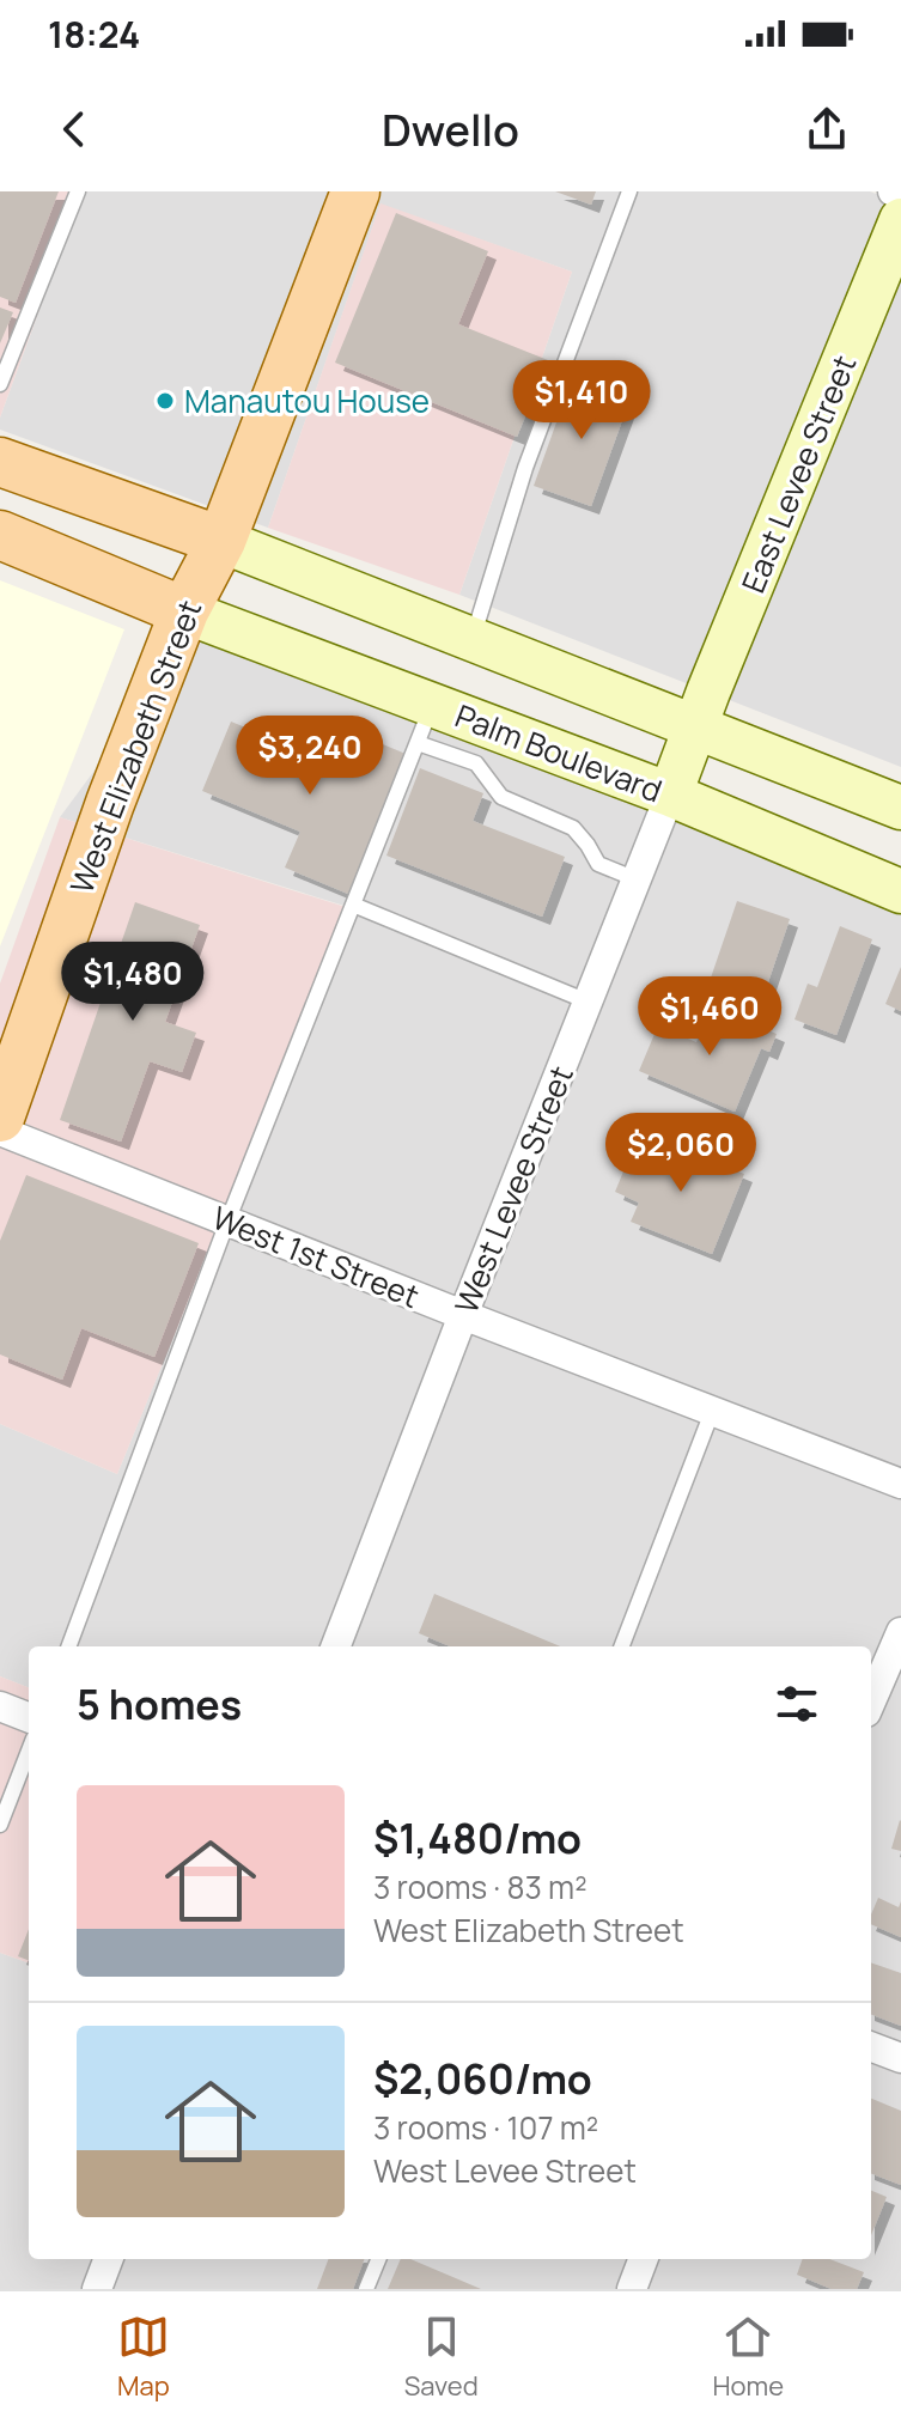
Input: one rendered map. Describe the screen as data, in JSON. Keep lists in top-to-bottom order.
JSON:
{
  "streets": {
    "main road": [
      "East Levee Street",
      "West Elizabeth Street",
      "Palm Boulevard",
      "West Levee Street"
    ],
    "street": ["West 1st Street"]
  },
  "crossings": [
    ["East Levee Street", "West Levee Street"],
    ["West Elizabeth Street", "Palm Boulevard"],
    ["Palm Boulevard", "West Levee Street"],
    ["West Levee Street", "West 1st Street"]
  ],
  "places": ["Manautou House"],
  "page": {
    "status": "18:24",
    "header": "Dwello",
    "price": [
      "$1,410",
      "$3,240",
      "$1,480",
      "$1,460",
      "$2,060"
    ],
    "heading": "5 homes",
    "list": [
      {
        "name": "$1,480/mo",
        "note": "3 rooms · 83 m² · West Elizabeth Street"
      },
      {
        "name": "$2,060/mo",
        "note": "3 rooms · 107 m² · West Levee Street"
      }
    ],
    "tabs": ["Map", "Saved", "Home"]
  }
}
